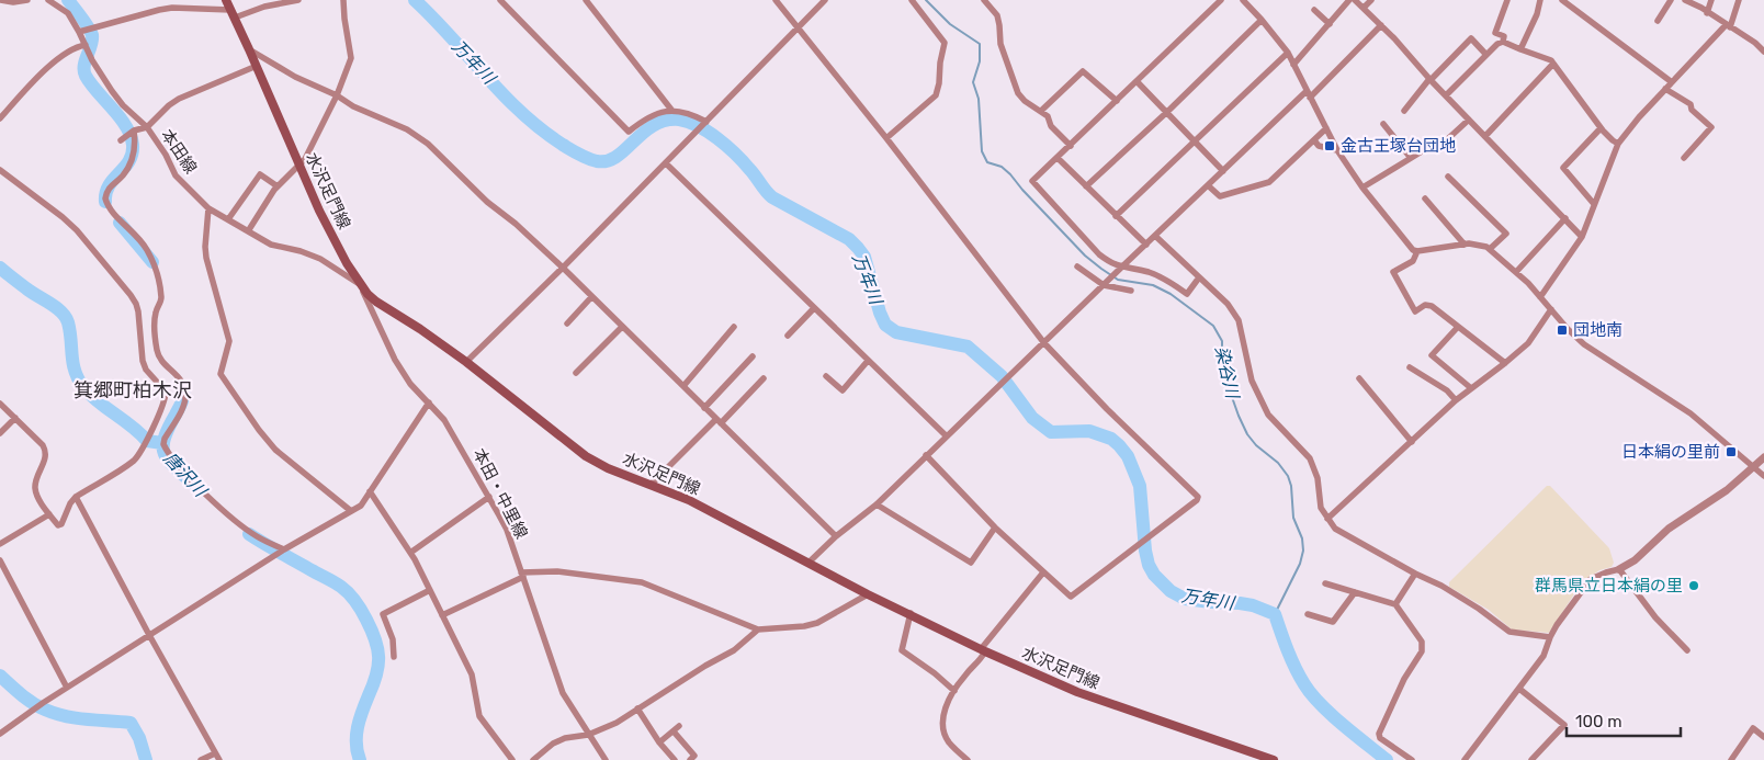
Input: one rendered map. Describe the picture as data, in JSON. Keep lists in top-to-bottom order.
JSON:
{
  "streets": {
    "main road": ["水沢足門線"],
    "street": ["本田線", "本田・中里線"]
  },
  "crossings": [
    ["本田線", "水沢足門線"],
    ["本田線", "本田・中里線"],
    ["水沢足門線", "本田・中里線"]
  ],
  "districts": ["箕郷町柏木沢"],
  "water": ["万年川", "染谷川", "唐沢川"],
  "places": {
    "transit": ["金古王塚台団地", "団地南", "日本絹の里前"],
    "other": ["群馬県立日本絹の里"]
  },
  "scale_bar": "100 m"
}
